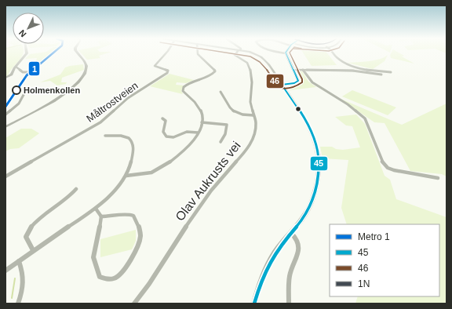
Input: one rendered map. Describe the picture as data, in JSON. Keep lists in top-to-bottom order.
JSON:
{
  "streets": {
    "street": ["Måltrostveien", "Olav Aukrusts vei"]
  },
  "places": ["Holmenkollen"],
  "lines": ["metro line 1", "transit line 45", "transit line 46"],
  "legend": [
    "Metro 1",
    "45",
    "46",
    "1N"
  ],
  "north": "bottom left"
}
